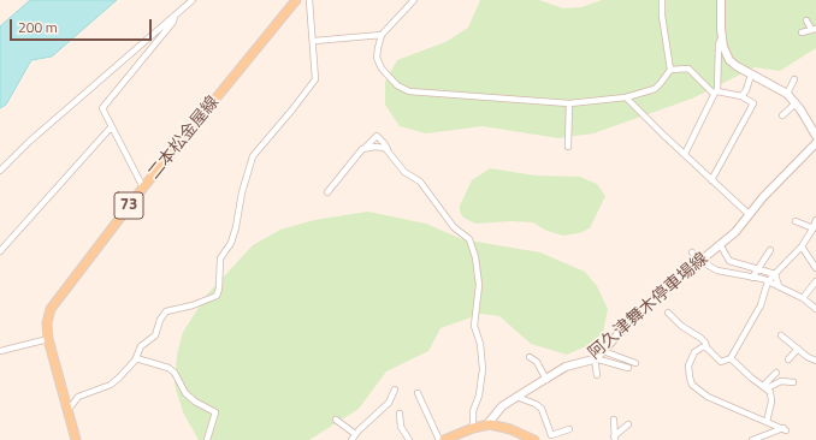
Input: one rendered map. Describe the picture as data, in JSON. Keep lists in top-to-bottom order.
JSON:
{
  "streets": {
    "main road": ["二本松金屋線", "73", "阿久津舞木停車場線"]
  },
  "scale_bar": "200 m"
}
